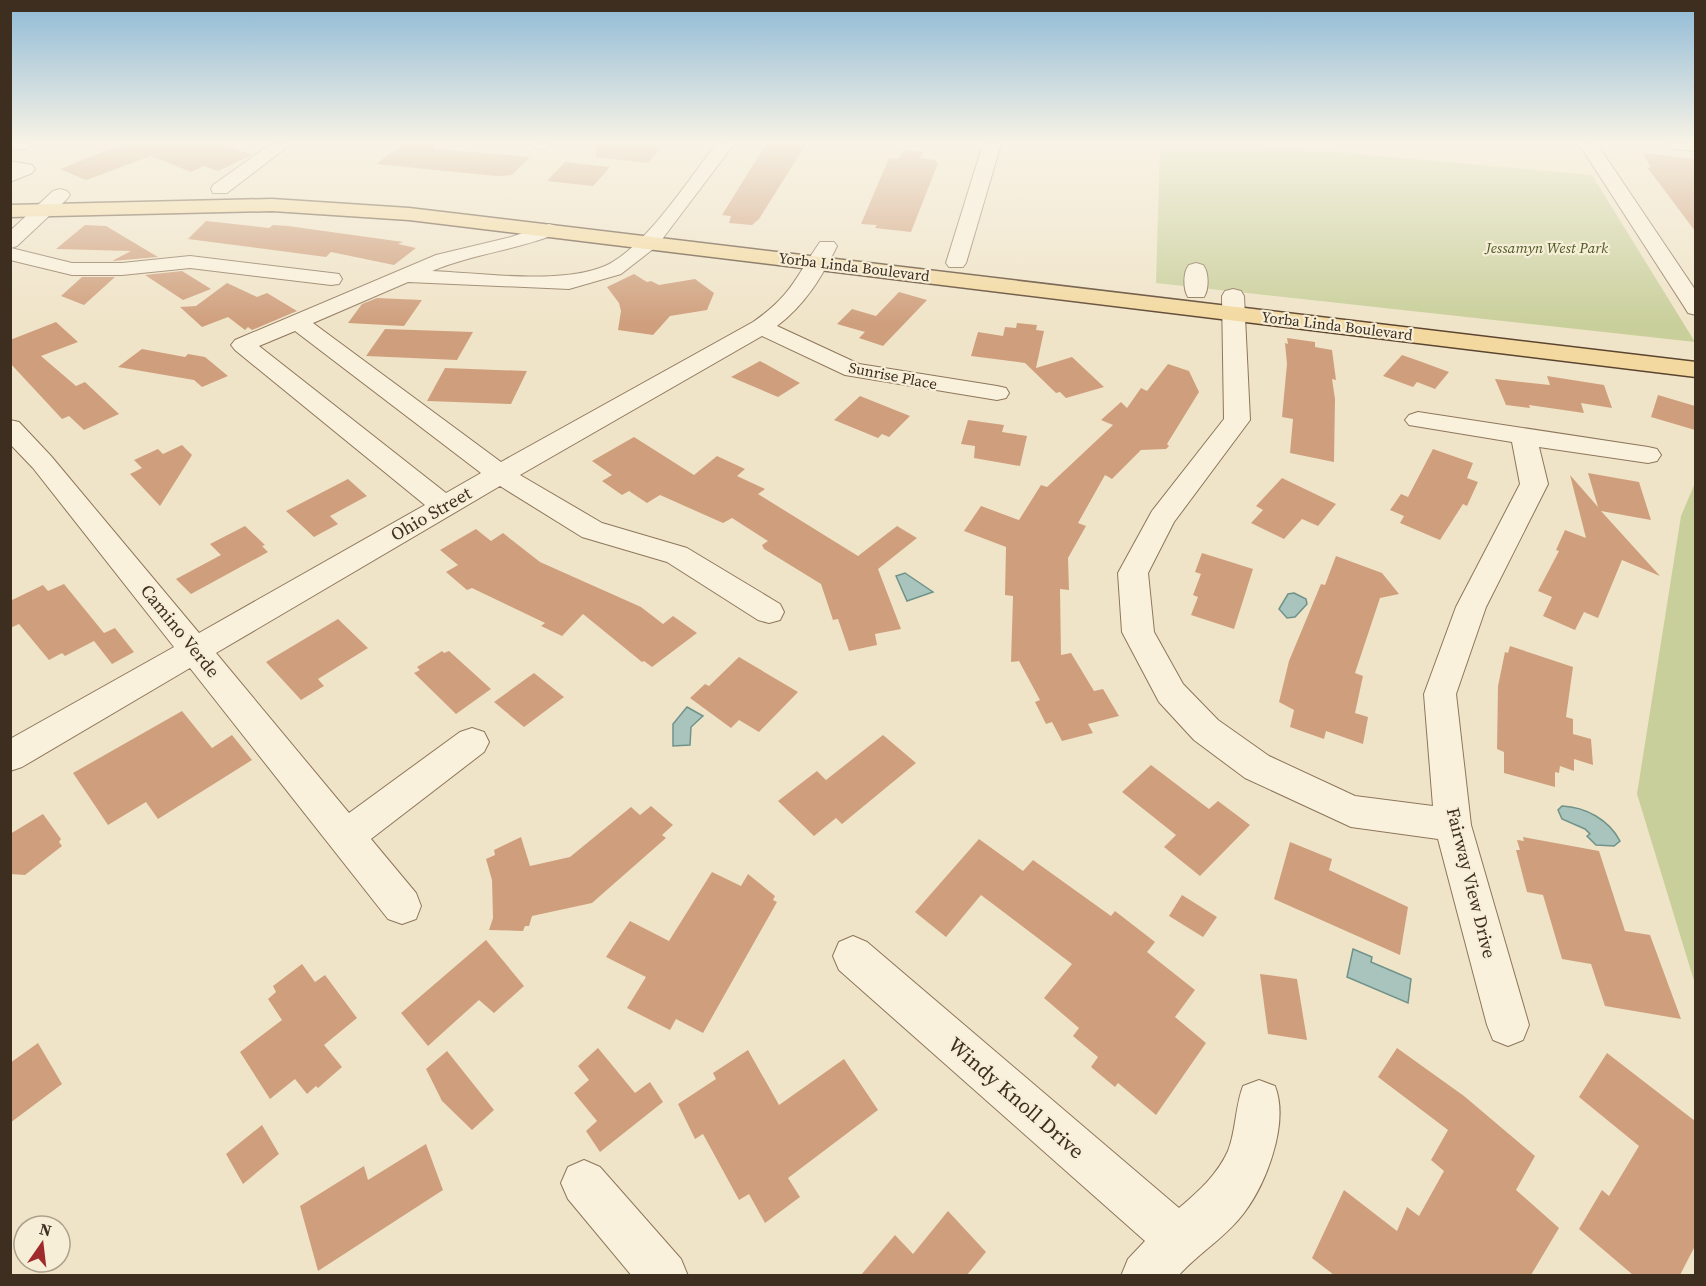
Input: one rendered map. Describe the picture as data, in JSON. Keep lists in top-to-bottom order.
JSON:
{
  "streets": {
    "main road": ["Yorba Linda Boulevard"],
    "street": [
      "Sunrise Place",
      "Ohio Street",
      "Camino Verde",
      "Fairway View Drive",
      "Windy Knoll Drive"
    ]
  },
  "crossings": [
    ["Yorba Linda Boulevard", "Ohio Street"],
    ["Sunrise Place", "Ohio Street"],
    ["Ohio Street", "Camino Verde"]
  ],
  "parks": ["Jessamyn West Park"],
  "north": "top"
}
